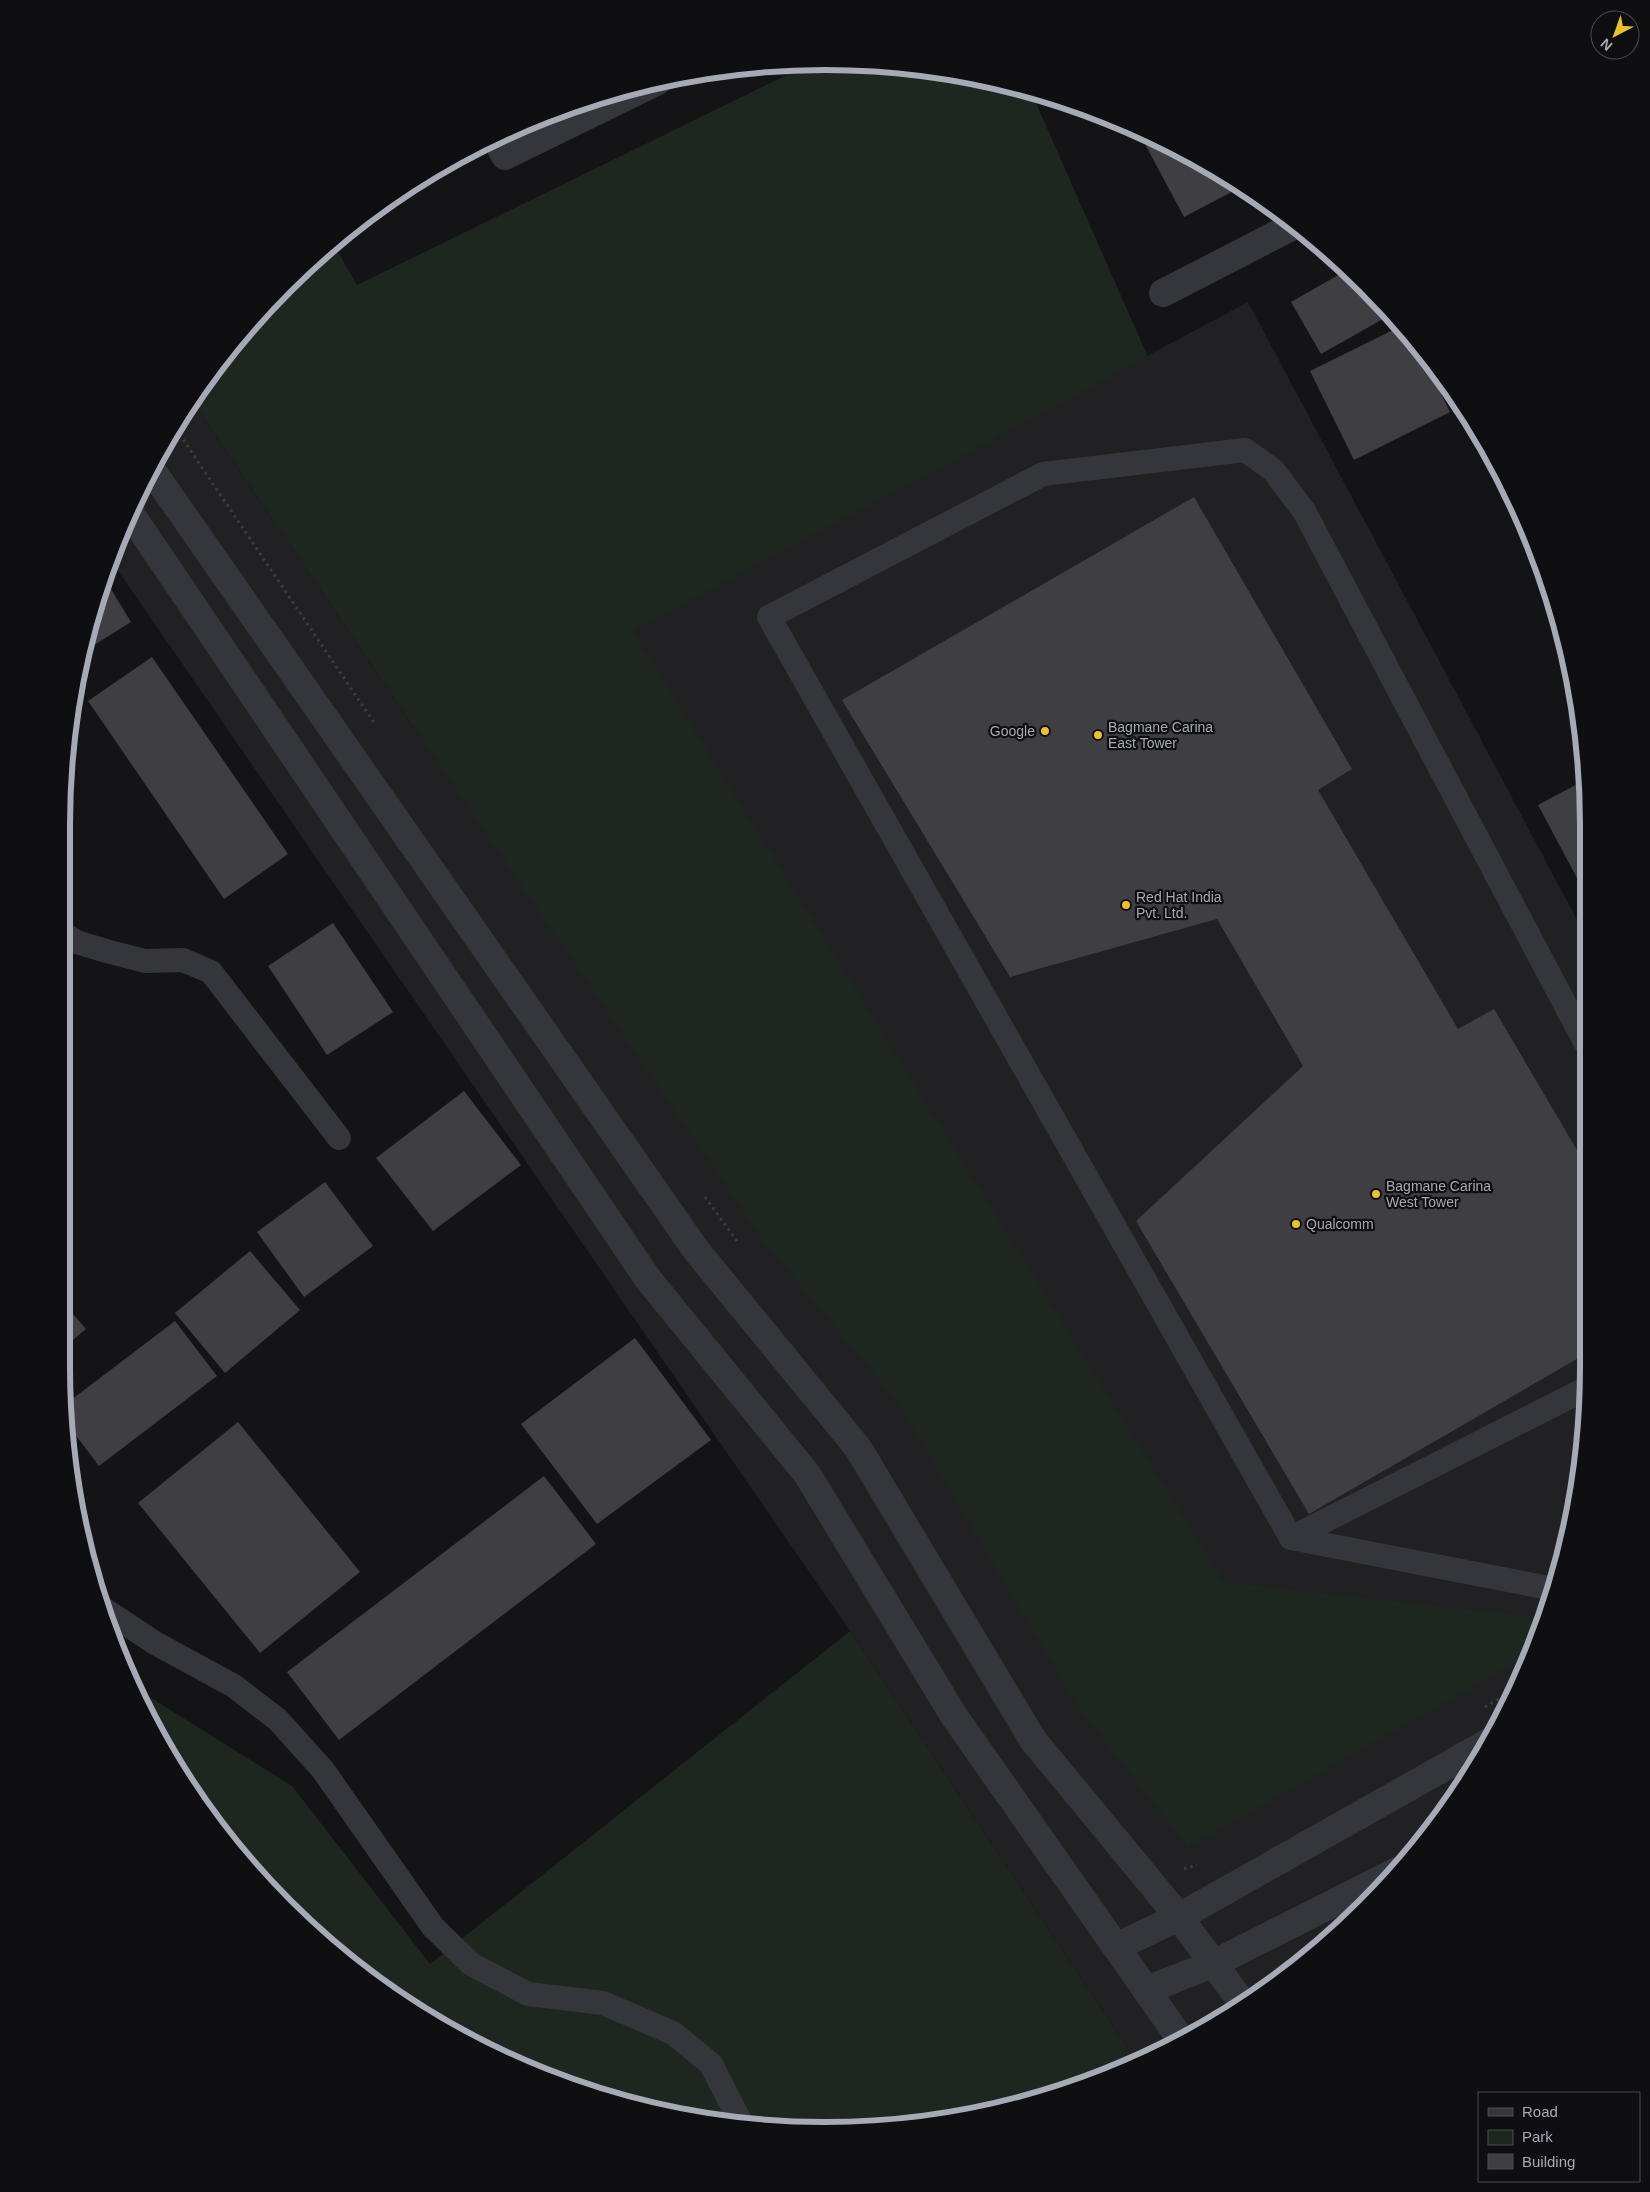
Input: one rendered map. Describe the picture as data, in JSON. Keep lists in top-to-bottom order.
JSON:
{
  "places": [
    "Google",
    "Bagmane Carina East Tower",
    "Red Hat India Pvt. Ltd.",
    "Bagmane Carina West Tower",
    "Qualcomm"
  ],
  "legend": ["Road", "Park", "Building"],
  "north": "bottom left"
}
